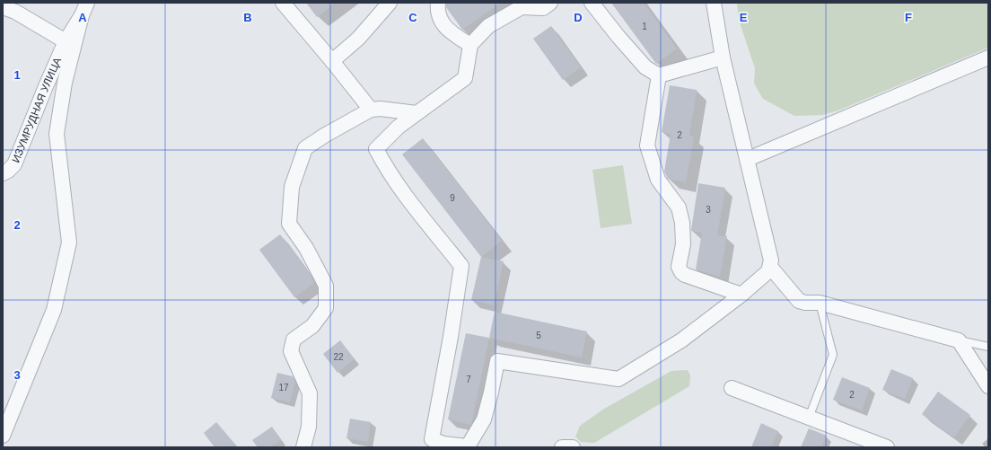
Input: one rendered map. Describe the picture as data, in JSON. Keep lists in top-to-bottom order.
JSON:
{
  "streets": {
    "street": ["ИЗУМРУДНАЯ УЛИЦА"]
  },
  "house_numbers": [
    "1",
    "2",
    "9",
    "3",
    "5",
    "22",
    "7",
    "17",
    "2"
  ],
  "grid": {
    "columns": [
      "A",
      "B",
      "C",
      "D",
      "E",
      "F"
    ],
    "rows": ["1", "2", "3"]
  }
}
